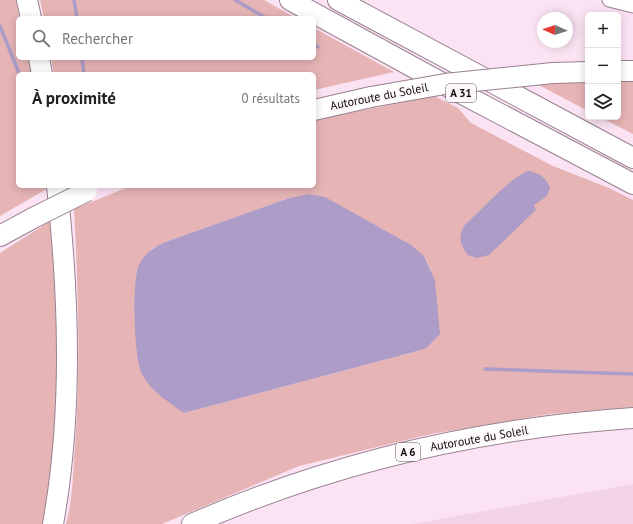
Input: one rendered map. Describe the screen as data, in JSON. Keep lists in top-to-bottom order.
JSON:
{
  "streets": {
    "highway": ["A 31", "Autoroute du Soleil", "A 6"]
  },
  "north": "left",
  "page": {
    "map_buttons": ["+", "−"],
    "search": "Rechercher",
    "heading": ["À proximité", "0 résultats"]
  }
}
